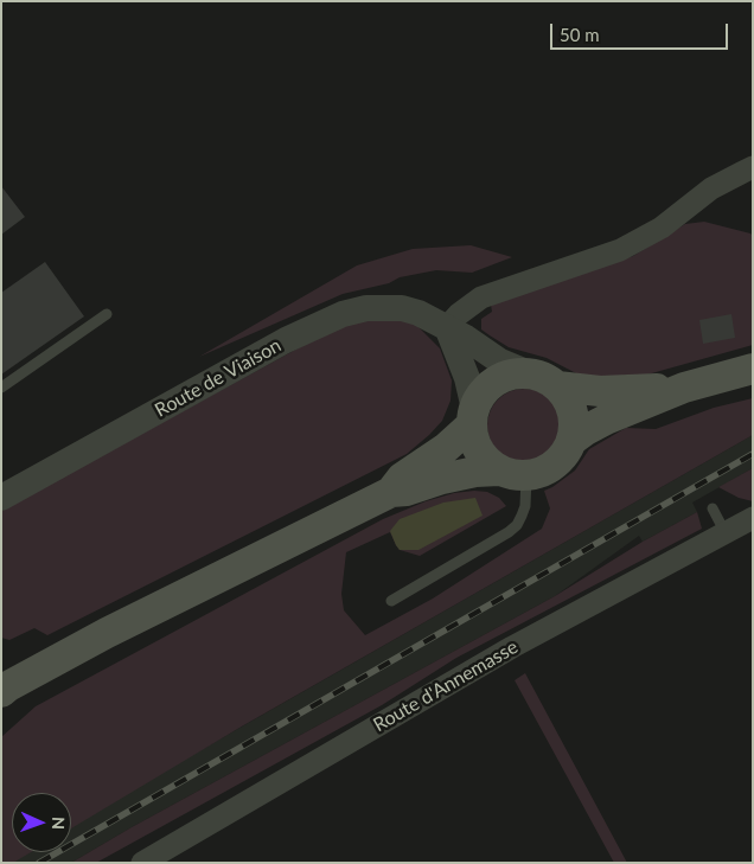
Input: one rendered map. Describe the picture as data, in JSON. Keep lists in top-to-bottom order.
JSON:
{
  "streets": {
    "street": ["Route de Viaison", "Route d'Annemasse"]
  },
  "scale_bar": "50 m",
  "north": "right"
}
